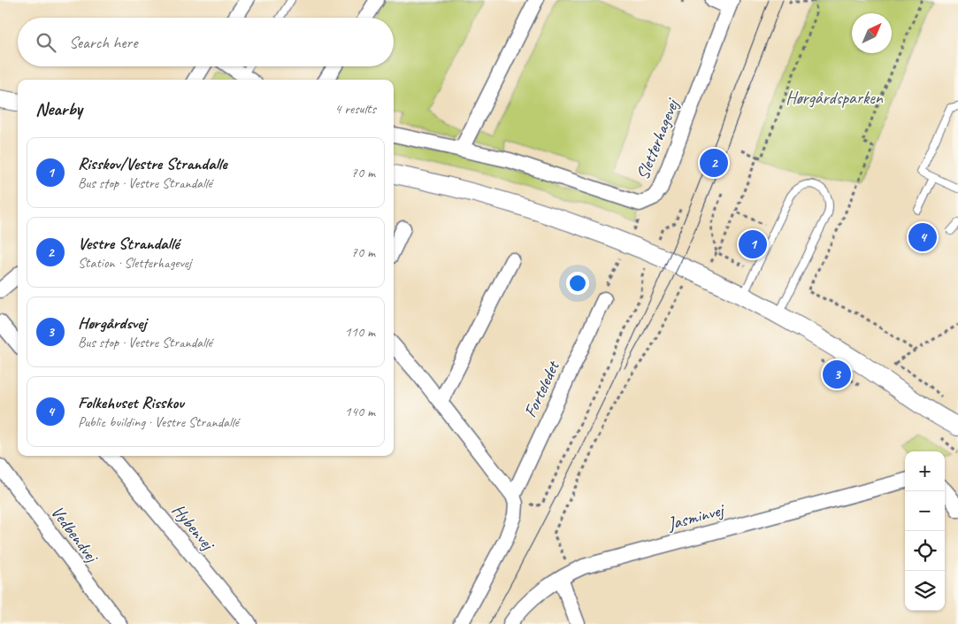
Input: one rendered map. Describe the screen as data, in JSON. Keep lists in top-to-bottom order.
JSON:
{
  "streets": {
    "street": [
      "Sletterhagevej",
      "Forteledet",
      "Jasminvej",
      "Hybenvej",
      "Vedbendvej"
    ]
  },
  "parks": ["Hørgårdsparken"],
  "north": "top right",
  "page": {
    "search": "Search here",
    "heading": ["Nearby", "4 results"],
    "list": [
      {
        "mark": "1",
        "name": "Risskov/Vestre Strandalle",
        "note": "Bus stop · Vestre Strandallé",
        "value": "70 m"
      },
      {
        "mark": "2",
        "name": "Vestre Strandallé",
        "note": "Station · Sletterhagevej",
        "value": "70 m"
      },
      {
        "mark": "3",
        "name": "Hørgårdsvej",
        "note": "Bus stop · Vestre Strandallé",
        "value": "110 m"
      },
      {
        "mark": "4",
        "name": "Folkehuset Risskov",
        "note": "Public building · Vestre Strandallé",
        "value": "140 m"
      }
    ],
    "pins": [
      "2",
      "4",
      "1",
      "3"
    ],
    "map_buttons": ["+", "−"]
  }
}
